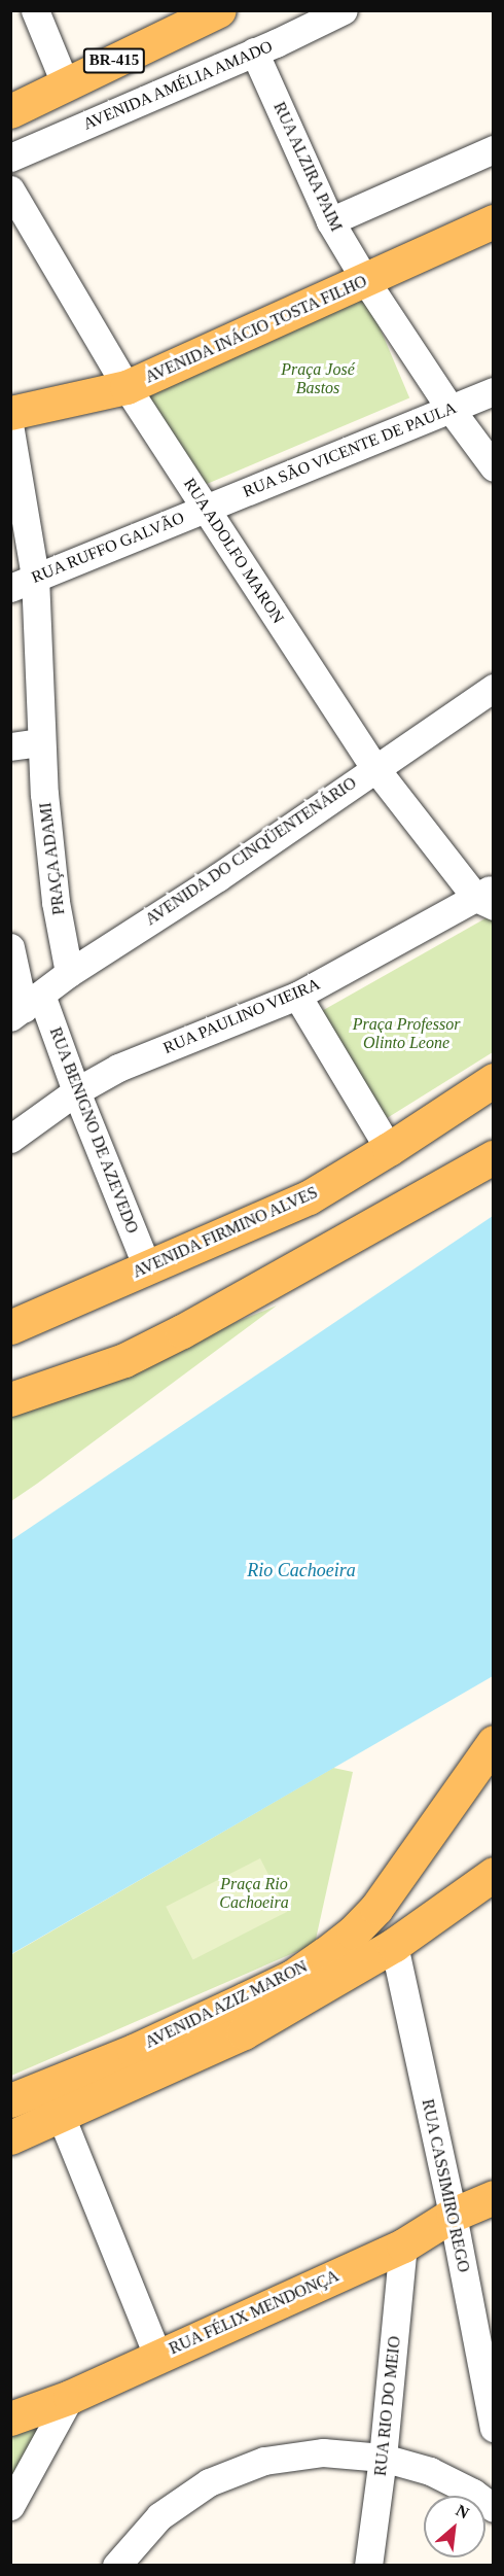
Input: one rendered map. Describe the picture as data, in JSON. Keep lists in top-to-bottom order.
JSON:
{
  "streets": {
    "main road": [
      "BR-415",
      "AVENIDA INÁCIO TOSTA FILHO",
      "AVENIDA FIRMINO ALVES",
      "AVENIDA AZIZ MARON",
      "RUA FÉLIX MENDONÇA"
    ],
    "street": [
      "AVENIDA AMÉLIA AMADO",
      "RUA ALZIRA PAIM",
      "RUA SÃO VICENTE DE PAULA",
      "RUA RUFFO GALVÃO",
      "RUA ADOLFO MARON",
      "AVENIDA DO CINQÜENTENÁRIO",
      "PRAÇA ADAMI",
      "RUA PAULINO VIEIRA",
      "RUA BENIGNO DE AZEVEDO",
      "RUA CASSIMIRO REGO",
      "RUA RIO DO MEIO"
    ]
  },
  "crossings": [
    ["AVENIDA AMÉLIA AMADO", "RUA ALZIRA PAIM"],
    ["RUA ALZIRA PAIM", "AVENIDA INÁCIO TOSTA FILHO"],
    ["AVENIDA INÁCIO TOSTA FILHO", "RUA ADOLFO MARON"],
    ["RUA SÃO VICENTE DE PAULA", "RUA RUFFO GALVÃO"],
    ["RUA SÃO VICENTE DE PAULA", "RUA ADOLFO MARON"],
    ["RUA RUFFO GALVÃO", "RUA ADOLFO MARON"],
    ["RUA RUFFO GALVÃO", "PRAÇA ADAMI"],
    ["RUA ADOLFO MARON", "AVENIDA DO CINQÜENTENÁRIO"],
    ["RUA ADOLFO MARON", "RUA PAULINO VIEIRA"],
    ["AVENIDA DO CINQÜENTENÁRIO", "PRAÇA ADAMI"],
    ["AVENIDA DO CINQÜENTENÁRIO", "RUA BENIGNO DE AZEVEDO"],
    ["RUA PAULINO VIEIRA", "RUA BENIGNO DE AZEVEDO"],
    ["RUA BENIGNO DE AZEVEDO", "AVENIDA FIRMINO ALVES"],
    ["AVENIDA AZIZ MARON", "RUA CASSIMIRO REGO"],
    ["RUA CASSIMIRO REGO", "RUA FÉLIX MENDONÇA"],
    ["RUA FÉLIX MENDONÇA", "RUA RIO DO MEIO"]
  ],
  "water": ["Rio Cachoeira"],
  "parks": ["Praça José Bastos", "Praça Professor Olinto Leone", "Praça Rio Cachoeira"],
  "north": "top right"
}
